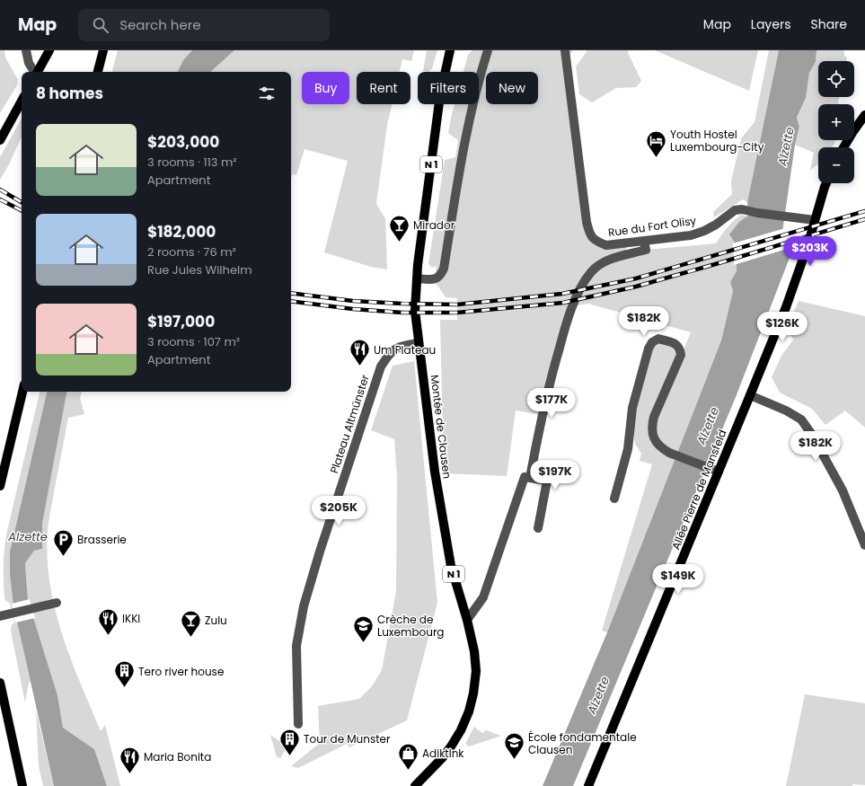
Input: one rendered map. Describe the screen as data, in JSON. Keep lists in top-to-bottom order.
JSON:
{
  "streets": {
    "main road": ["N 1", "Montée de Clausen", "Allée Pierre de Mansfeld"],
    "street": ["Rue du Fort Olisy", "Plateau Altmünster"]
  },
  "crossings": [
    ["Rue du Fort Olisy", "Allée Pierre de Mansfeld"],
    ["Plateau Altmünster", "Montée de Clausen"]
  ],
  "water": ["Alzette"],
  "places": {
    "hotel": ["Youth Hostel Luxembourg-City"],
    "bar": ["Mirador", "Zulu"],
    "restaurant": ["Um Plateau", "IKKI", "Maria Bonita"],
    "parking": ["Brasserie"],
    "school or university": ["Crèche de Luxembourg", "École fondamentale Clausen"],
    "building": ["Tero river house", "Tour de Munster"],
    "shop": ["AdiktInk"]
  },
  "page": {
    "header": "Map",
    "search": "Search here",
    "nav": ["Map", "Layers", "Share"],
    "map_buttons": ["+", "−"],
    "chip": [
      "Buy",
      "Rent",
      "Filters",
      "New"
    ],
    "heading": "8 homes",
    "list": [
      {
        "name": "$203,000",
        "note": "3 rooms · 113 m² · Apartment"
      },
      {
        "name": "$182,000",
        "note": "2 rooms · 76 m² · Rue Jules Wilhelm"
      },
      {
        "name": "$197,000",
        "note": "3 rooms · 107 m² · Apartment"
      }
    ],
    "price": [
      "$203K",
      "$182K",
      "$126K",
      "$177K",
      "$182K",
      "$197K",
      "$205K",
      "$149K"
    ]
  }
}
